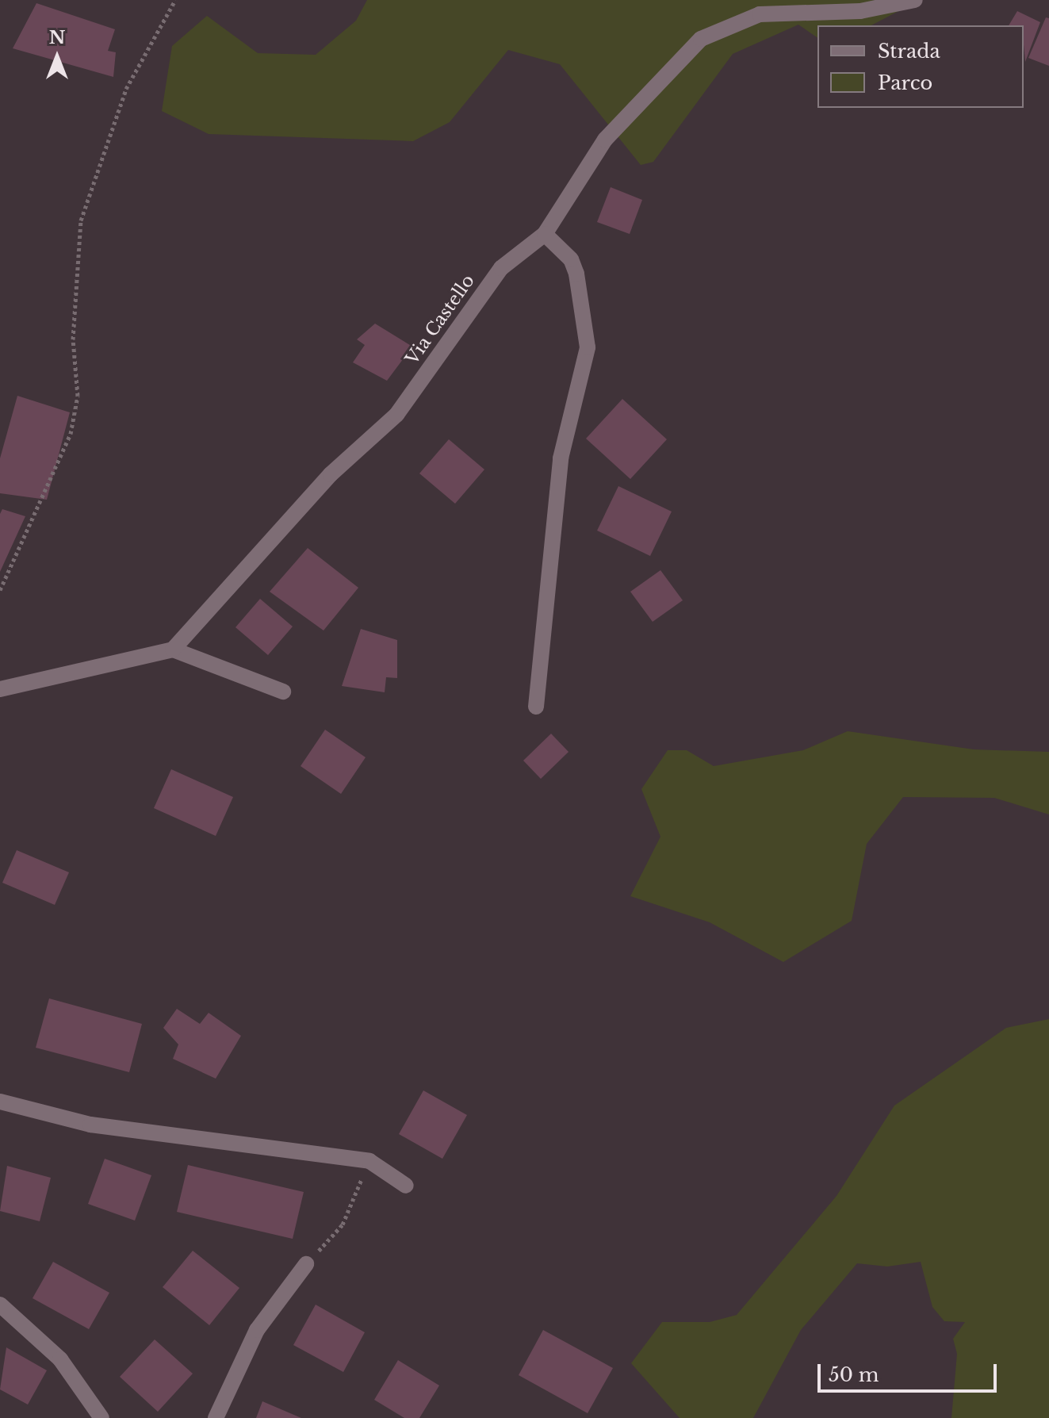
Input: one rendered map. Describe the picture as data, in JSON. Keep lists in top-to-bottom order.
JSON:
{
  "streets": {
    "street": ["Via Castello"]
  },
  "legend": ["Strada", "Parco"],
  "scale_bar": "50 m",
  "north": "top"
}
